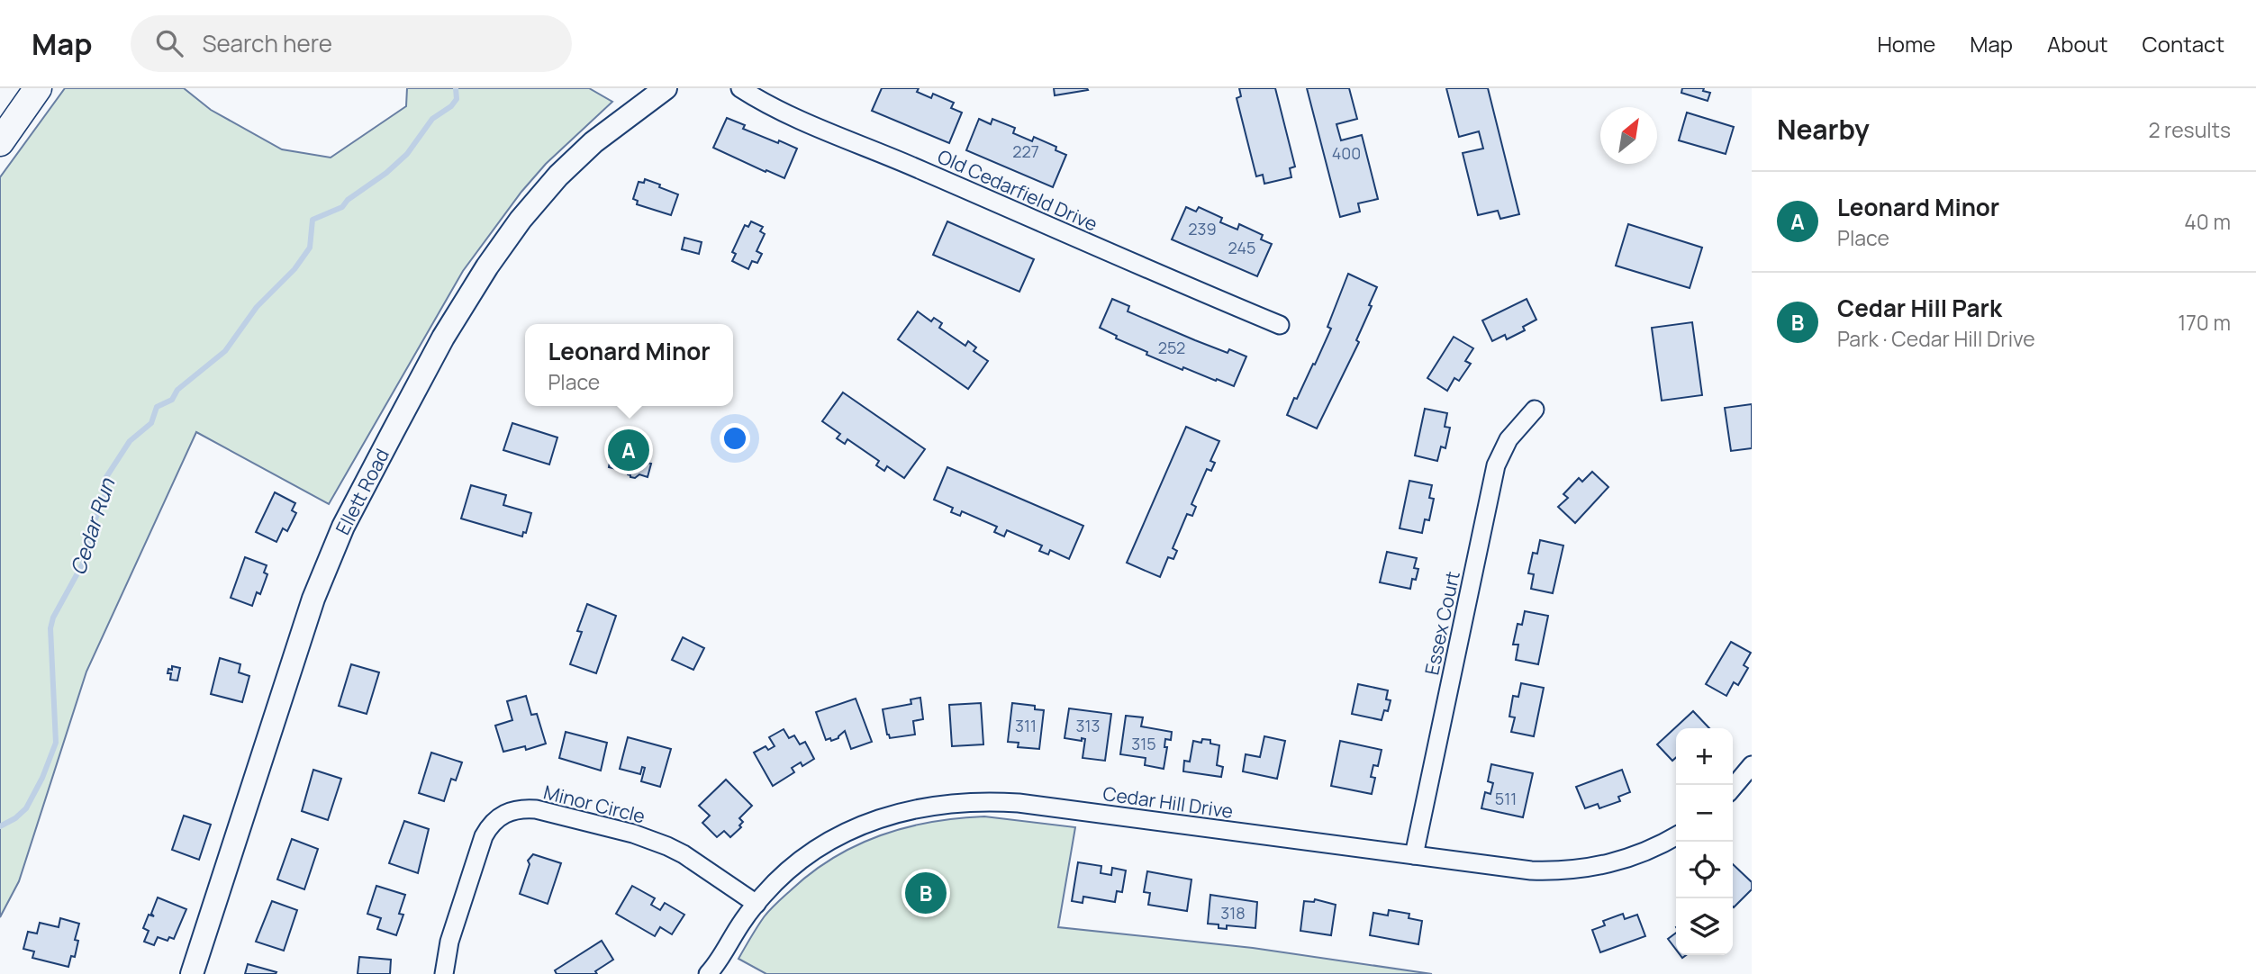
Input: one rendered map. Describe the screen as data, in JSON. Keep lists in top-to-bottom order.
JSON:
{
  "streets": {
    "street": [
      "Old Cedarfield Drive",
      "Ellett Road",
      "Essex Court",
      "Cedar Hill Drive",
      "Minor Circle"
    ]
  },
  "crossings": [
    ["Essex Court", "Cedar Hill Drive"],
    ["Cedar Hill Drive", "Minor Circle"]
  ],
  "water": ["Cedar Run"],
  "house_numbers": [
    "227",
    "400",
    "239",
    "245",
    "252",
    "311",
    "313",
    "315",
    "511",
    "318"
  ],
  "north": "top right",
  "page": {
    "header": "Map",
    "search": "Search here",
    "nav": [
      "Home",
      "Map",
      "About",
      "Contact"
    ],
    "heading": ["Nearby", "2 results"],
    "list": [
      {
        "mark": "A",
        "name": "Leonard Minor",
        "note": "Place",
        "value": "40 m"
      },
      {
        "mark": "B",
        "name": "Cedar Hill Park",
        "note": "Park · Cedar Hill Drive",
        "value": "170 m"
      }
    ],
    "popup": ["Leonard Minor", "Place"],
    "pins": ["A", "B"],
    "map_buttons": ["+", "−"]
  }
}
